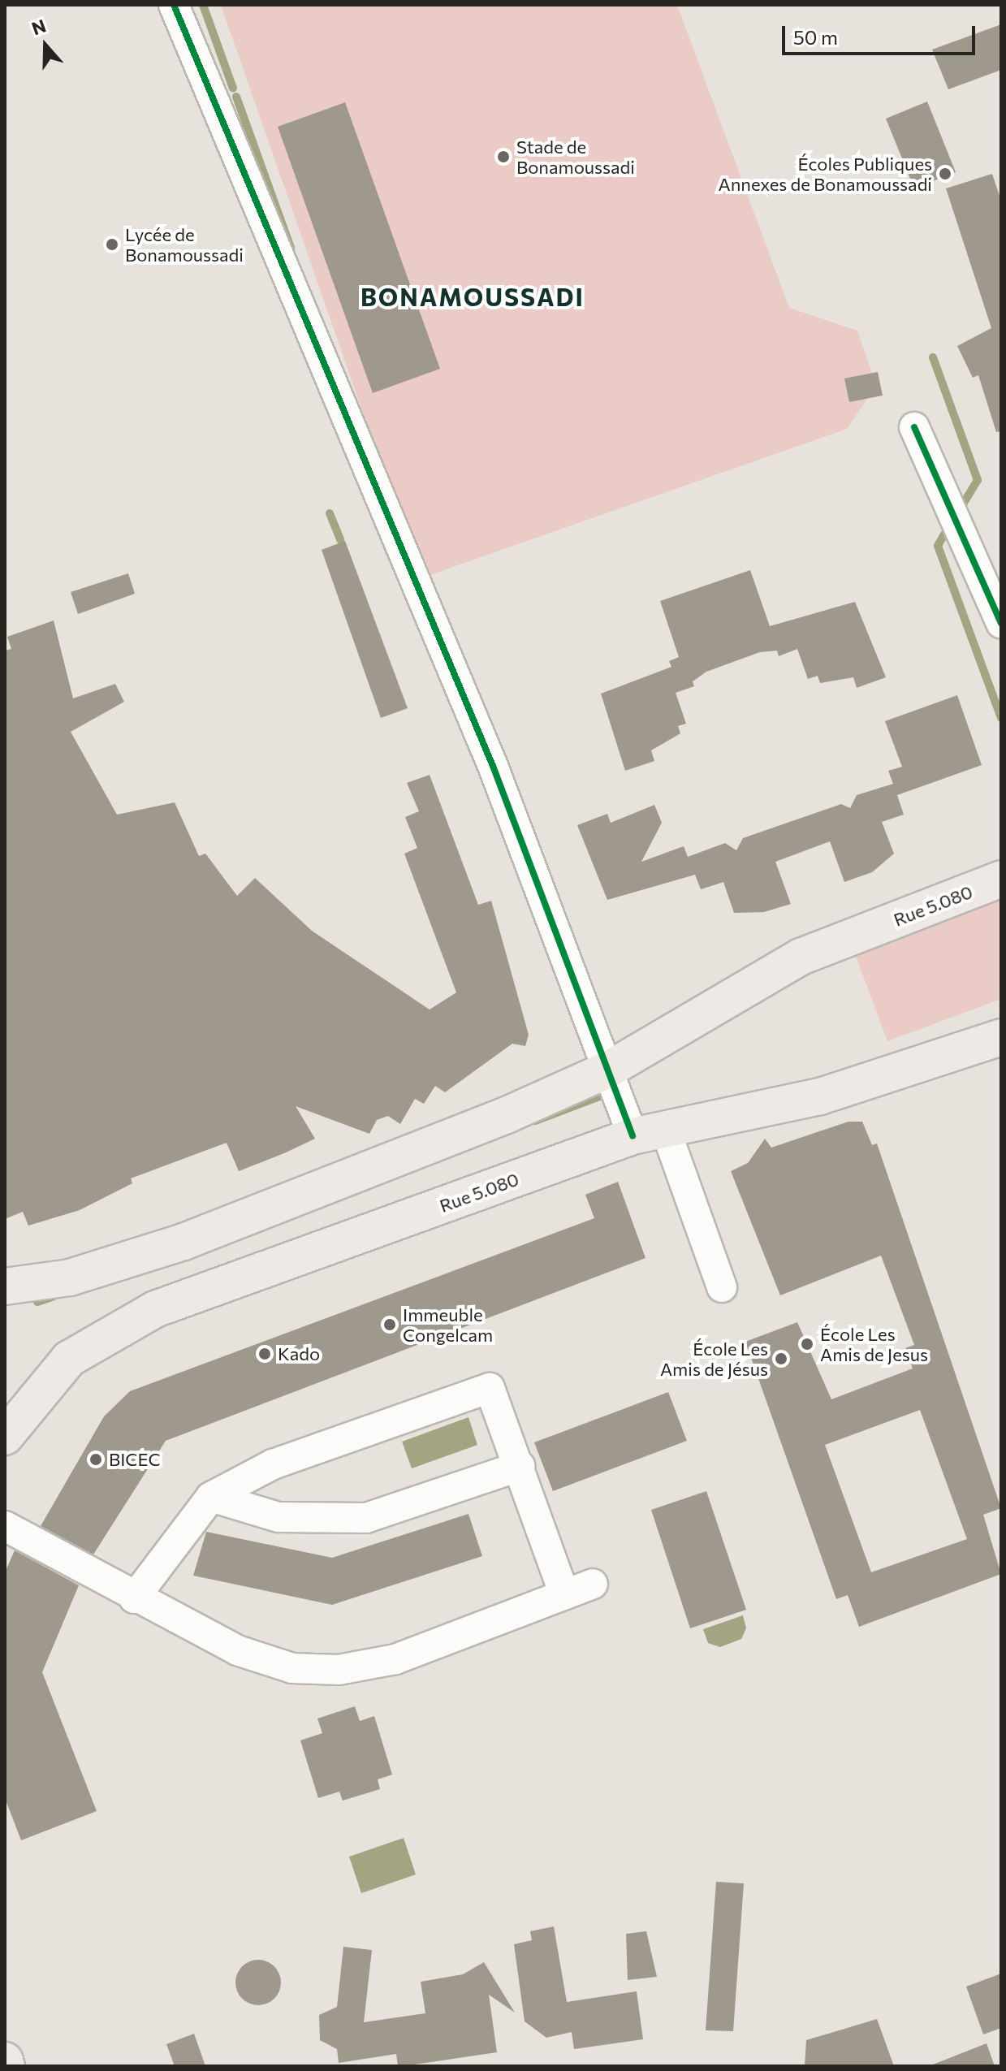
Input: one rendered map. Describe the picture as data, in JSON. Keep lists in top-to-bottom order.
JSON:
{
  "streets": {
    "main road": ["Rue 5.080"]
  },
  "districts": ["BONAMOUSSADI"],
  "places": [
    "Stade de Bonamoussadi",
    "Écoles Publiques Annexes de Bonamoussadi",
    "Lycée de Bonamoussadi",
    "Immeuble Congelcam",
    "École Les Amis de Jesus",
    "Kado",
    "École Les Amis de Jésus",
    "BICEC"
  ],
  "scale_bar": "50 m",
  "north": "top"
}
